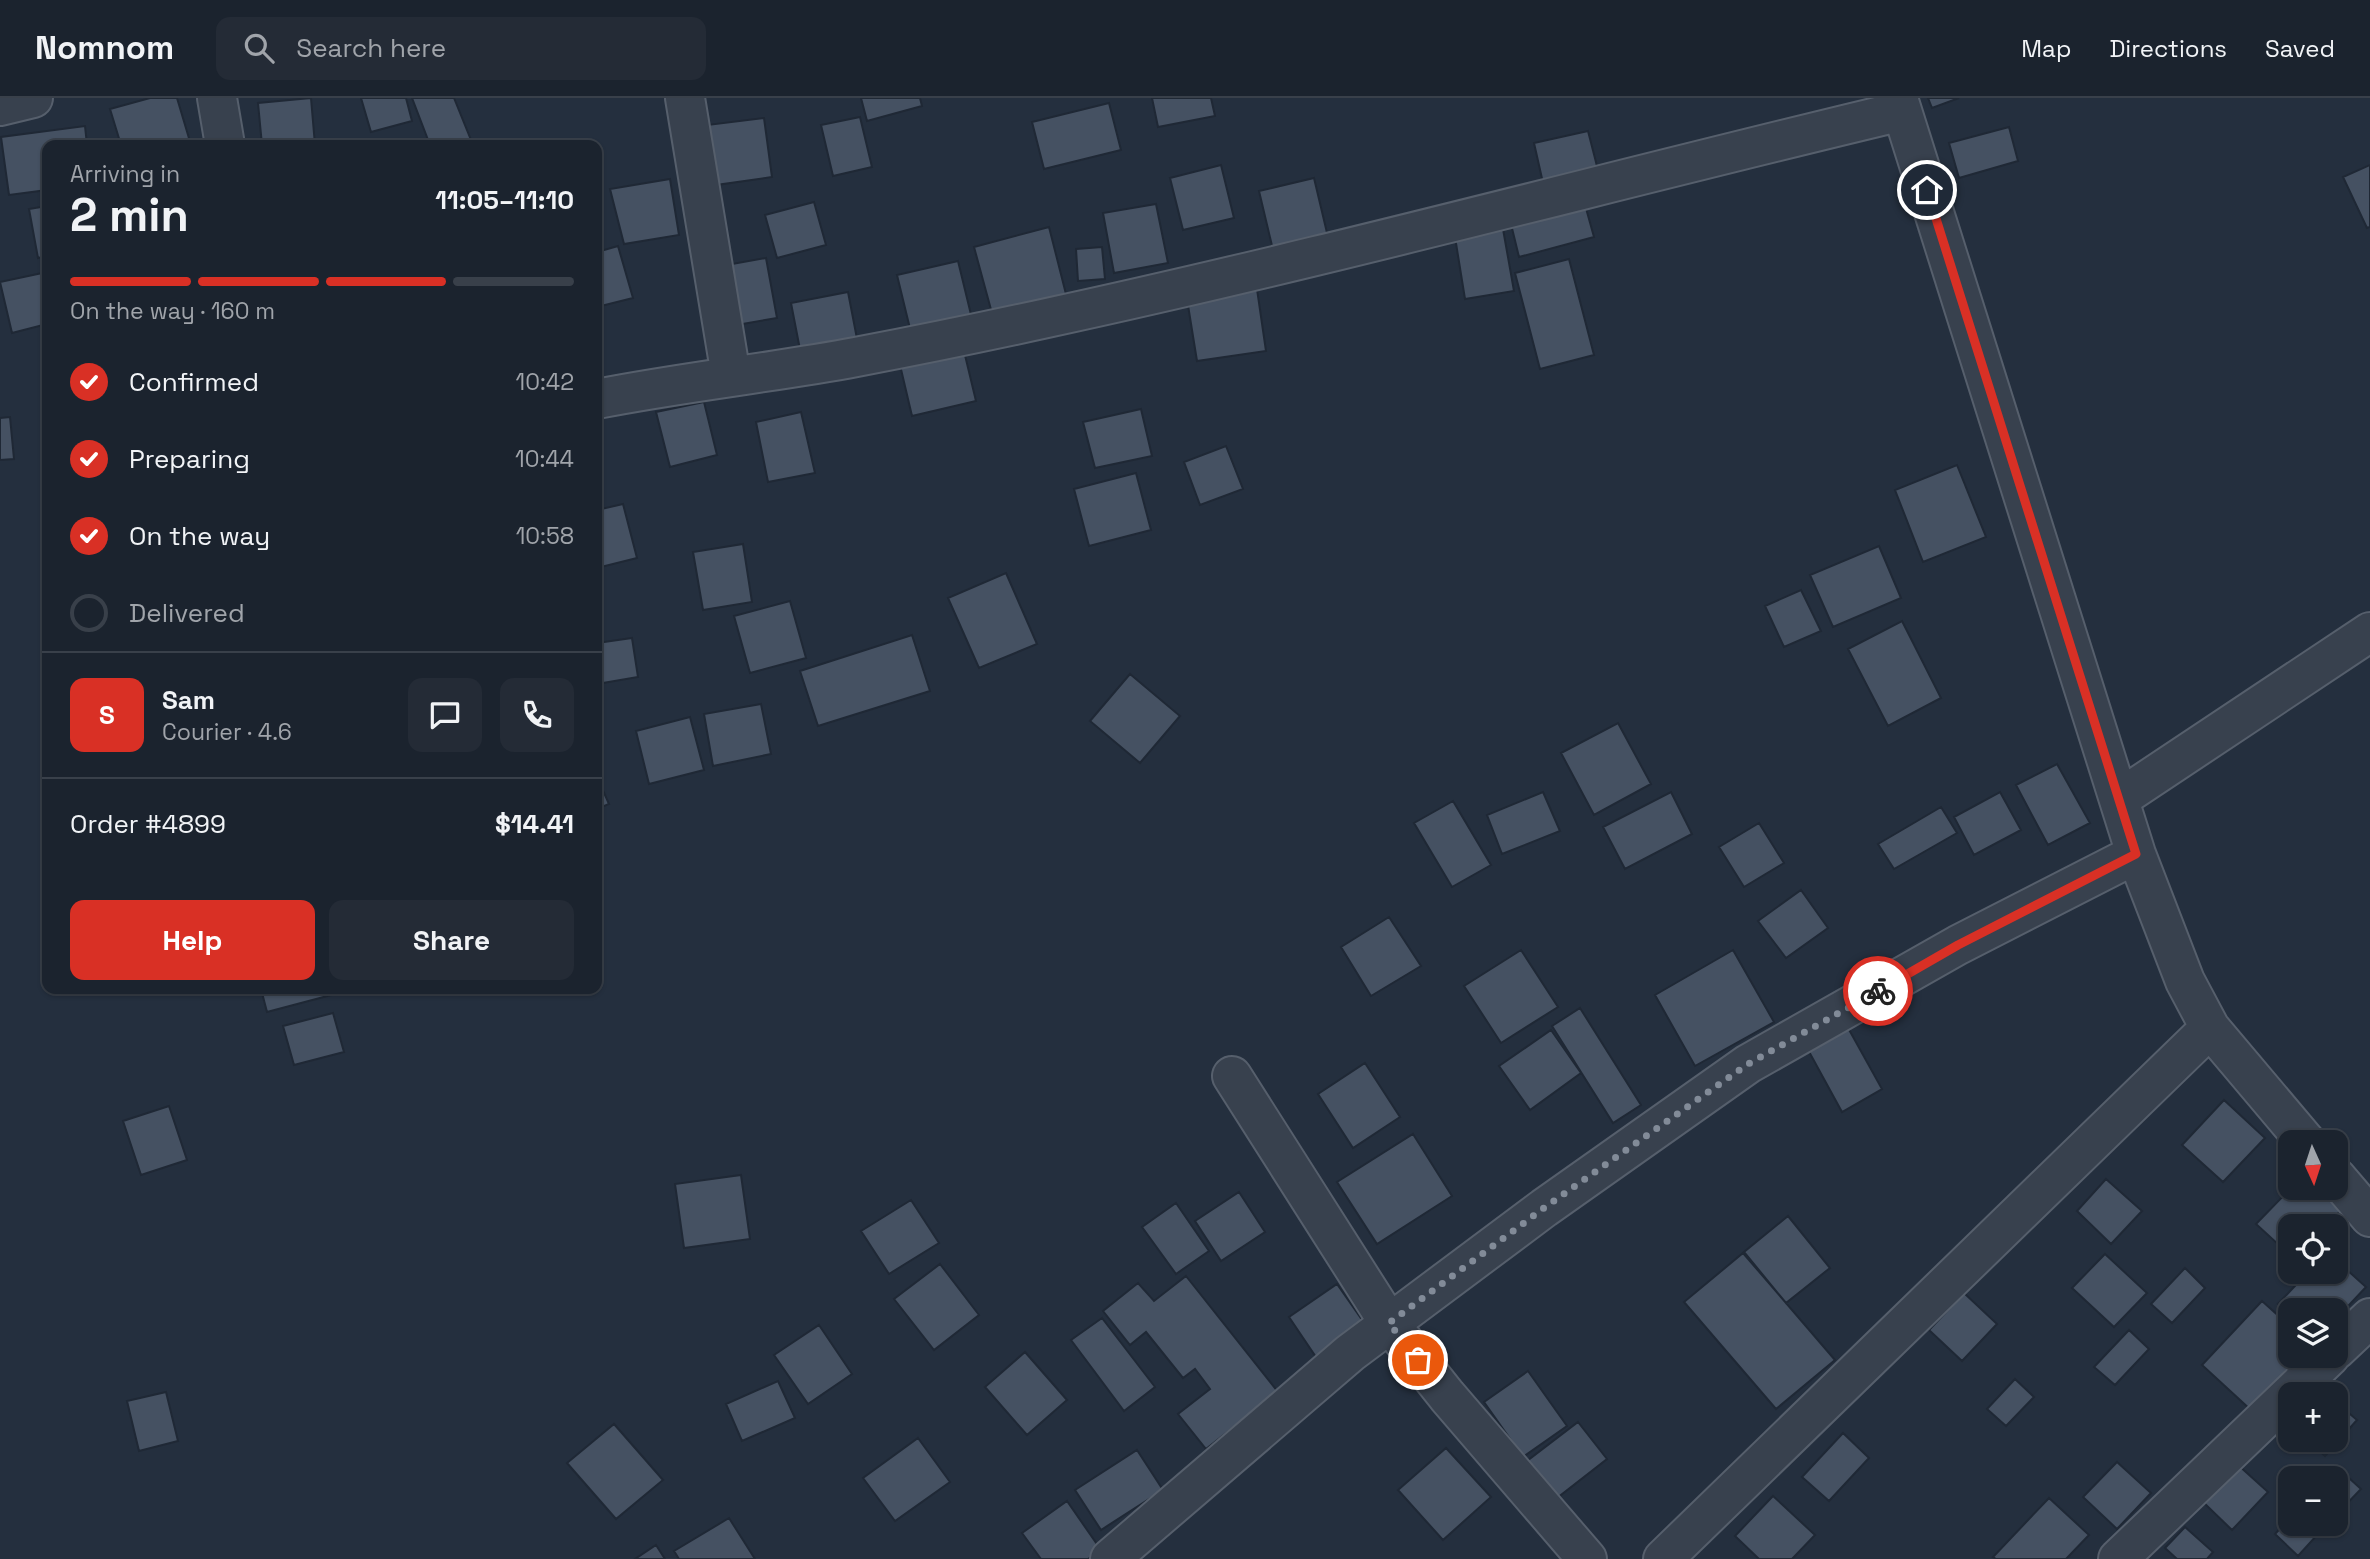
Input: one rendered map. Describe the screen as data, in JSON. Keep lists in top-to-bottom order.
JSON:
{
  "north": "bottom",
  "page": {
    "header": "Nomnom",
    "search": "Search here",
    "nav": ["Map", "Directions", "Saved"],
    "heading": ["2 min", "Arriving in", "11:05–11:10"],
    "panel": [
      "Sam",
      "Courier · 4.6",
      "Order #4899",
      "$14.41"
    ],
    "bar": "On the way · 160 m",
    "list": [
      ["Confirmed", "10:42"],
      ["Preparing", "10:44"],
      ["On the way", "10:58"],
      "Delivered"
    ],
    "round": "S",
    "buttons": ["Help", "Share"],
    "map_buttons": ["+", "−"]
  }
}
